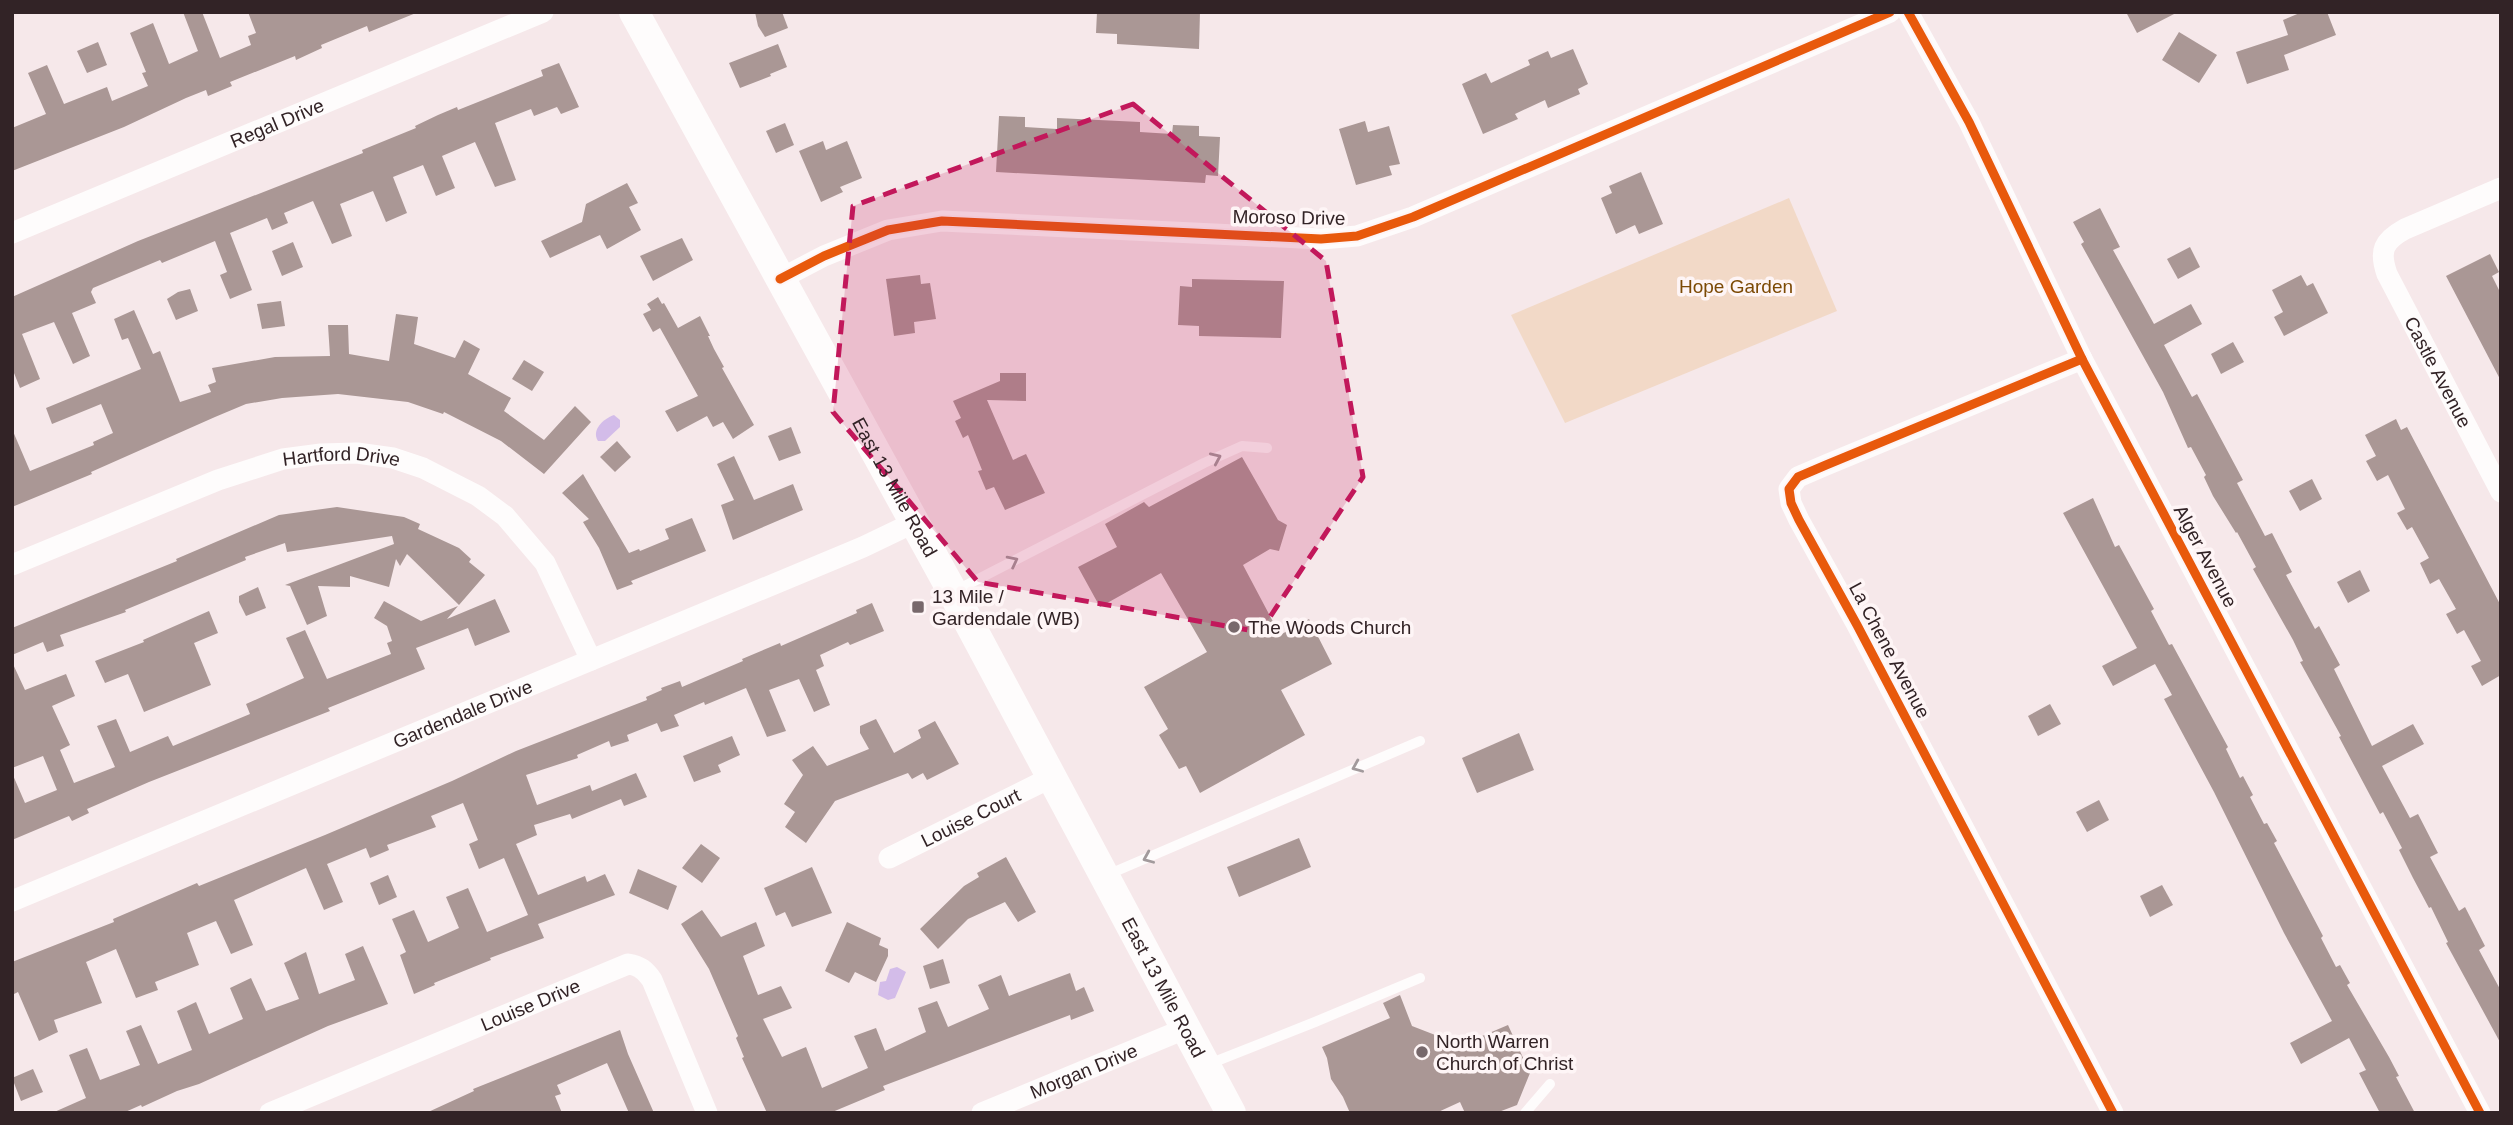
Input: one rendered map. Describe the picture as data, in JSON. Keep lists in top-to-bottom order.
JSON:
{
  "streets": {
    "main road": ["East 13 Mile Road"],
    "street": [
      "Regal Drive",
      "Moroso Drive",
      "Castle Avenue",
      "Hartford Drive",
      "Alger Avenue",
      "La Chene Avenue",
      "Gardendale Drive",
      "Louise Court",
      "Louise Drive",
      "Morgan Drive"
    ]
  },
  "crossings": [
    ["Moroso Drive", "East 13 Mile Road"],
    ["Hartford Drive", "Gardendale Drive"],
    ["East 13 Mile Road", "Gardendale Drive"],
    ["East 13 Mile Road", "Louise Court"],
    ["East 13 Mile Road", "Morgan Drive"],
    ["Alger Avenue", "La Chene Avenue"]
  ],
  "parks": ["Hope Garden"],
  "places": {
    "transit": ["13 Mile / Gardendale (WB)"],
    "other": ["The Woods Church", "North Warren Church of Christ"]
  }
}
